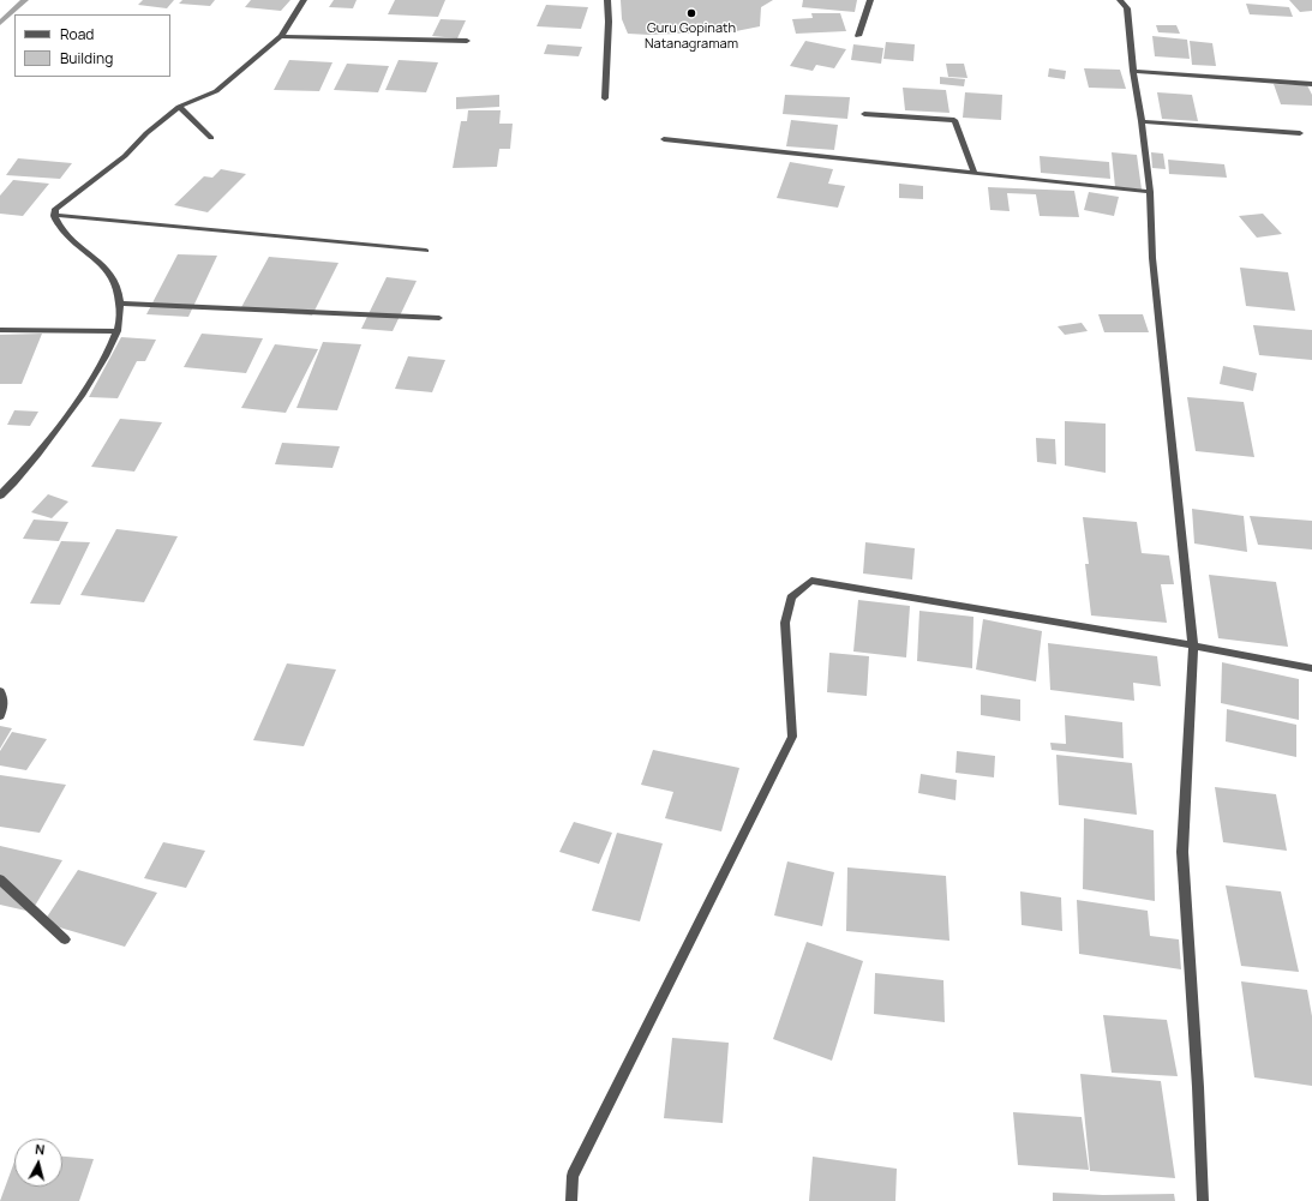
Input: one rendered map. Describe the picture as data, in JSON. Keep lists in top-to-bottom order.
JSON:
{
  "places": ["Guru Gopinath Natanagramam"],
  "legend": ["Road", "Building"],
  "north": "top"
}
